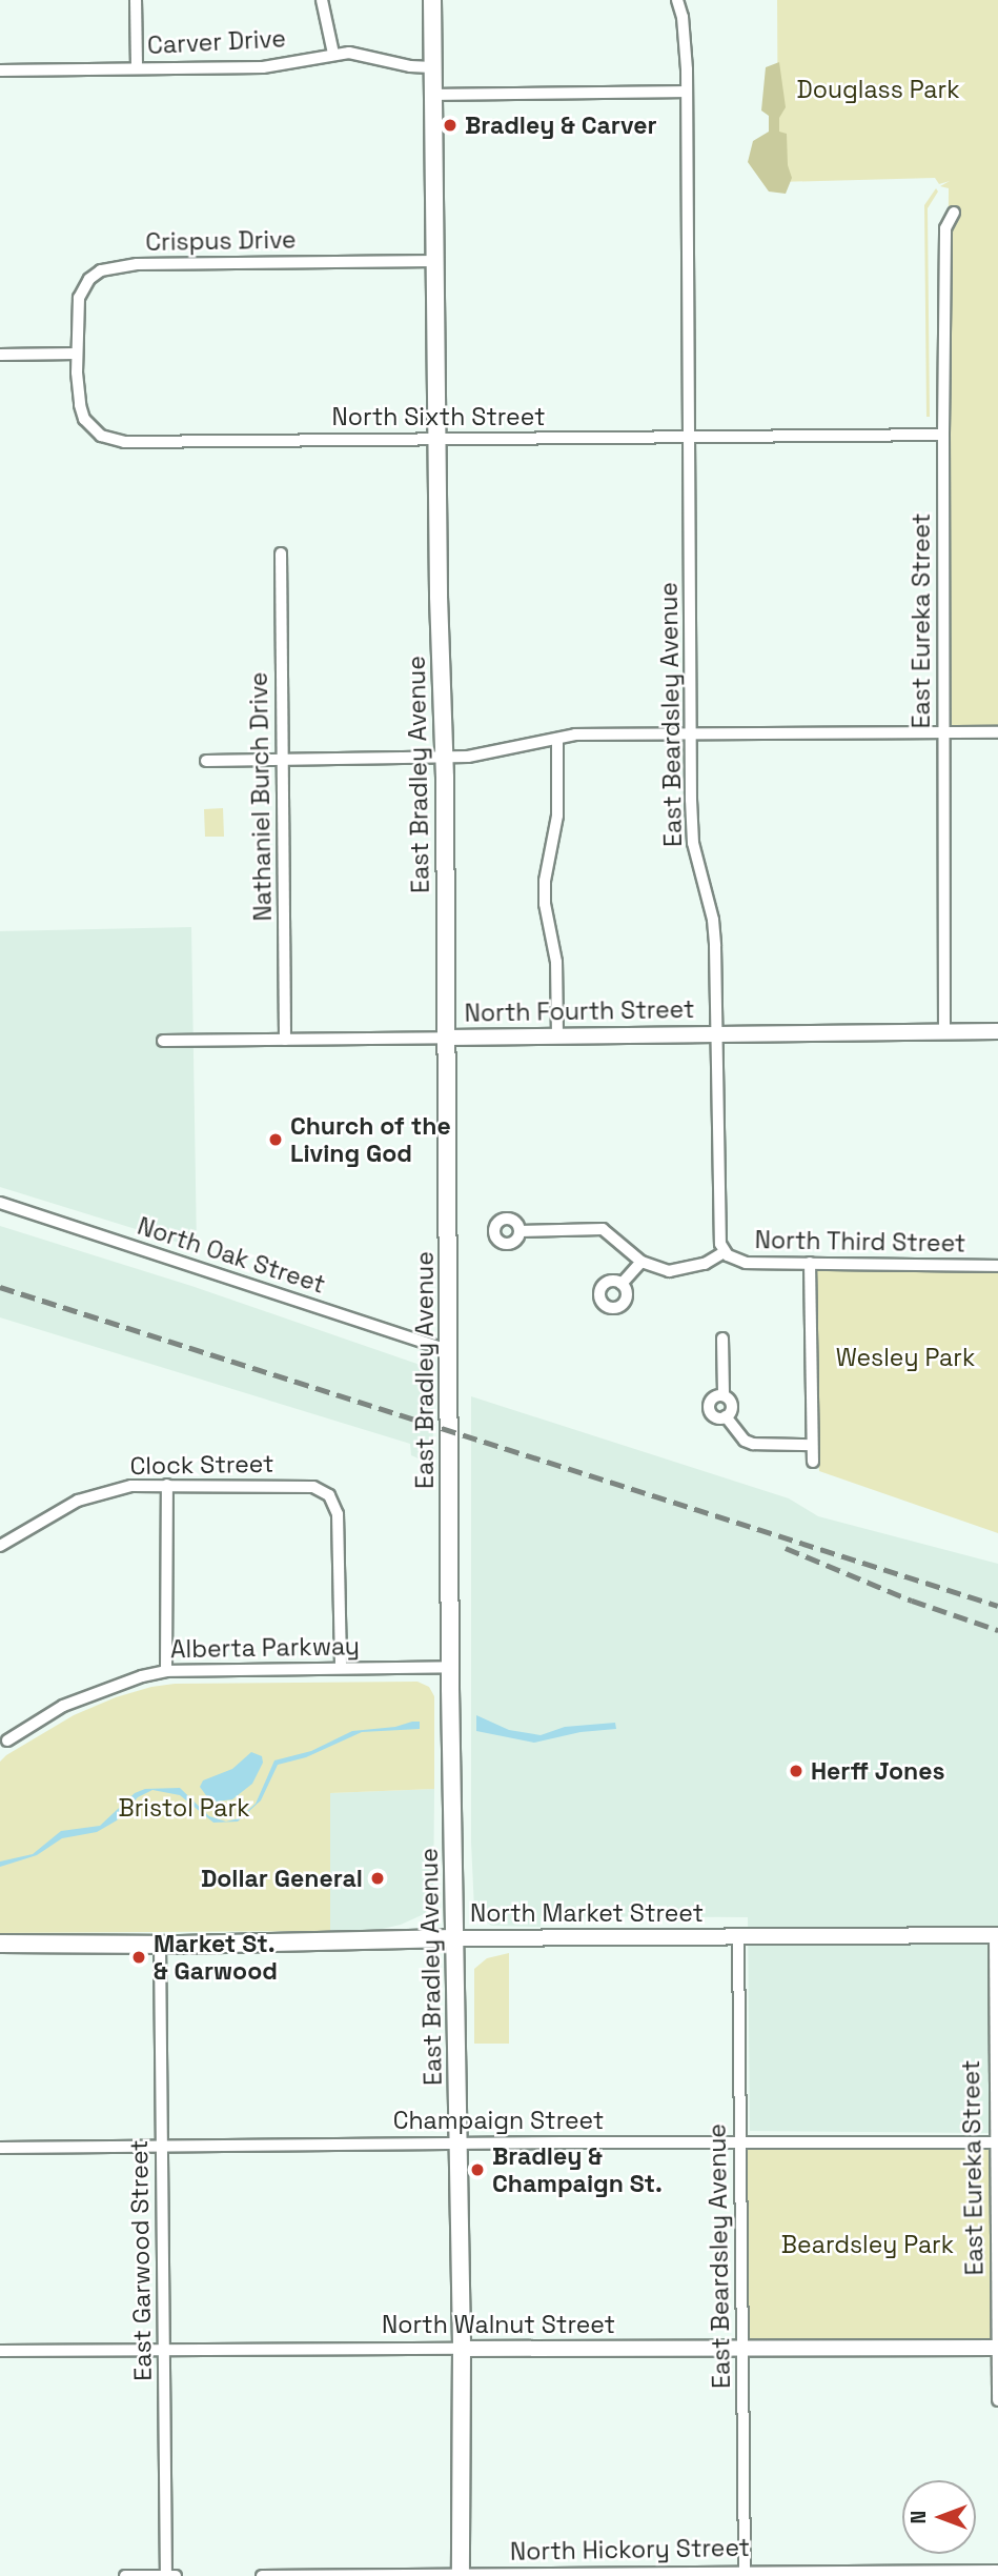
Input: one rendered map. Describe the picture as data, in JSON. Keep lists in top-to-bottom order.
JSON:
{
  "streets": {
    "main road": ["East Bradley Avenue", "North Market Street"],
    "street": [
      "Carver Drive",
      "Crispus Drive",
      "North Sixth Street",
      "East Eureka Street",
      "East Beardsley Avenue",
      "Nathaniel Burch Drive",
      "North Fourth Street",
      "North Third Street",
      "North Oak Street",
      "Clock Street",
      "Alberta Parkway",
      "Champaign Street",
      "East Garwood Street",
      "North Walnut Street",
      "North Hickory Street"
    ]
  },
  "crossings": [
    ["Carver Drive", "East Bradley Avenue"],
    ["Crispus Drive", "North Sixth Street"],
    ["Crispus Drive", "East Bradley Avenue"],
    ["North Sixth Street", "East Eureka Street"],
    ["North Sixth Street", "East Beardsley Avenue"],
    ["North Sixth Street", "East Bradley Avenue"],
    ["East Eureka Street", "North Fourth Street"],
    ["East Eureka Street", "North Market Street"],
    ["East Eureka Street", "Champaign Street"],
    ["East Eureka Street", "North Walnut Street"],
    ["East Beardsley Avenue", "North Fourth Street"],
    ["East Beardsley Avenue", "North Third Street"],
    ["East Beardsley Avenue", "North Market Street"],
    ["East Beardsley Avenue", "Champaign Street"],
    ["East Beardsley Avenue", "North Walnut Street"],
    ["East Beardsley Avenue", "North Hickory Street"],
    ["East Bradley Avenue", "North Fourth Street"],
    ["East Bradley Avenue", "North Oak Street"],
    ["East Bradley Avenue", "Alberta Parkway"],
    ["East Bradley Avenue", "North Market Street"],
    ["East Bradley Avenue", "Champaign Street"],
    ["East Bradley Avenue", "North Walnut Street"],
    ["East Bradley Avenue", "North Hickory Street"],
    ["Nathaniel Burch Drive", "North Fourth Street"],
    ["Clock Street", "Alberta Parkway"],
    ["North Market Street", "East Garwood Street"],
    ["Champaign Street", "East Garwood Street"],
    ["East Garwood Street", "North Walnut Street"]
  ],
  "parks": [
    "Douglass Park",
    "Wesley Park",
    "Bristol Park",
    "Beardsley Park"
  ],
  "places": [
    "Bradley & Carver",
    "Church of the Living God",
    "Herff Jones",
    "Dollar General",
    "Market St. & Garwood",
    "Bradley & Champaign St."
  ],
  "north": "left"
}
